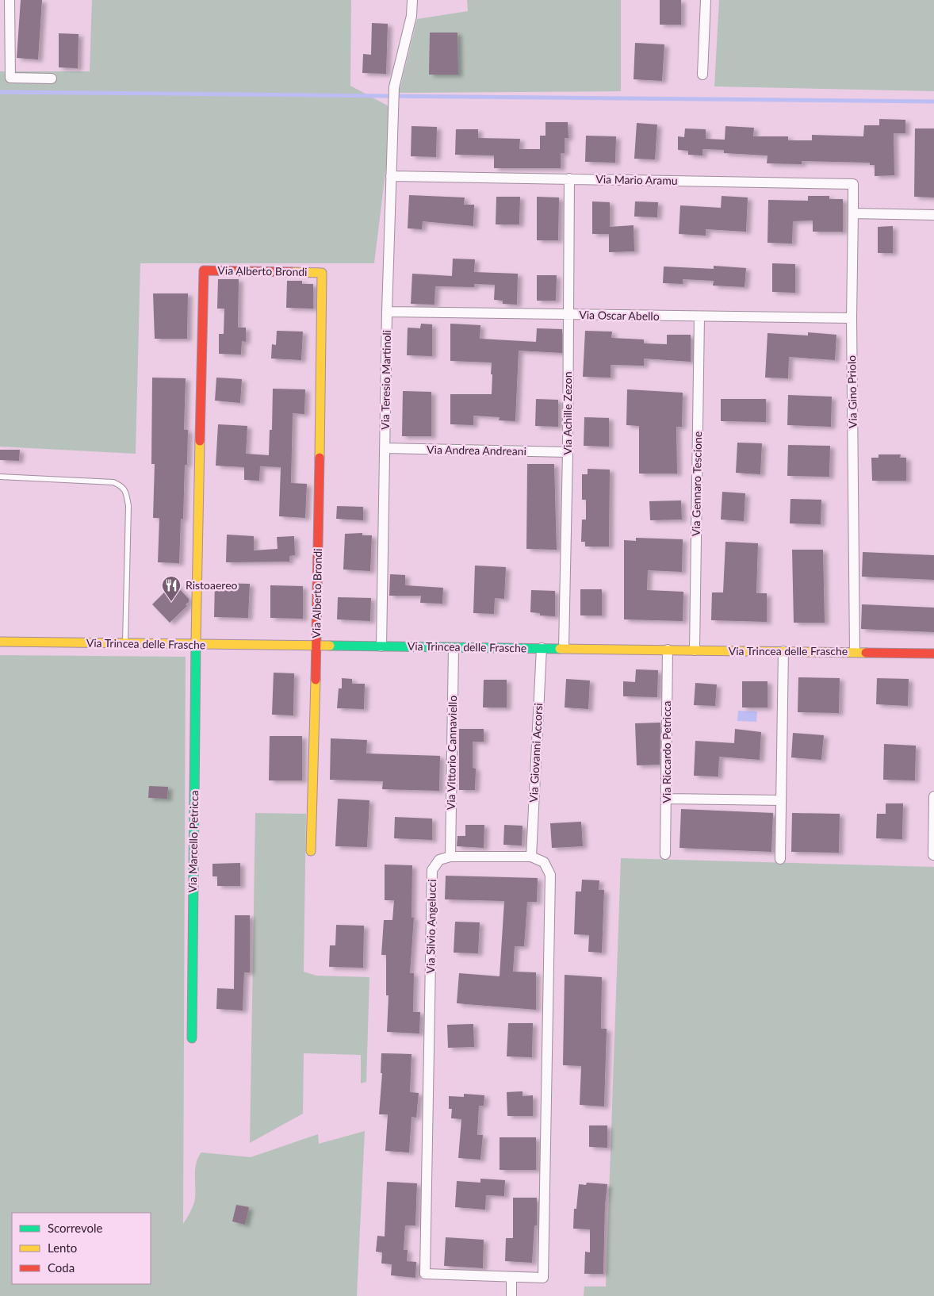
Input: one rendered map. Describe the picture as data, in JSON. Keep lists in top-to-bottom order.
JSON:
{
  "streets": {
    "street": [
      "Via Mario Aramu",
      "Via Alberto Brondi",
      "Via Oscar Abello",
      "Via Teresio Martinoli",
      "Via Gino Priolo",
      "Via Achille Zezon",
      "Via Andrea Andreani",
      "Via Gennaro Tescione",
      "Via Trincea delle Frasche",
      "Via Riccardo Petricca",
      "Via Vittorio Cannaviello",
      "Via Giovanni Accorsi",
      "Via Marcello Petricca",
      "Via Silvio Angelucci"
    ]
  },
  "crossings": [
    ["Via Mario Aramu", "Via Teresio Martinoli"],
    ["Via Mario Aramu", "Via Gino Priolo"],
    ["Via Mario Aramu", "Via Achille Zezon"],
    ["Via Alberto Brondi", "Via Trincea delle Frasche"],
    ["Via Alberto Brondi", "Via Marcello Petricca"],
    ["Via Oscar Abello", "Via Teresio Martinoli"],
    ["Via Oscar Abello", "Via Gino Priolo"],
    ["Via Oscar Abello", "Via Achille Zezon"],
    ["Via Oscar Abello", "Via Gennaro Tescione"],
    ["Via Teresio Martinoli", "Via Andrea Andreani"],
    ["Via Teresio Martinoli", "Via Trincea delle Frasche"],
    ["Via Gino Priolo", "Via Trincea delle Frasche"],
    ["Via Achille Zezon", "Via Andrea Andreani"],
    ["Via Achille Zezon", "Via Trincea delle Frasche"],
    ["Via Gennaro Tescione", "Via Trincea delle Frasche"],
    ["Via Trincea delle Frasche", "Via Riccardo Petricca"],
    ["Via Trincea delle Frasche", "Via Vittorio Cannaviello"],
    ["Via Trincea delle Frasche", "Via Giovanni Accorsi"],
    ["Via Trincea delle Frasche", "Via Marcello Petricca"],
    ["Via Vittorio Cannaviello", "Via Silvio Angelucci"],
    ["Via Giovanni Accorsi", "Via Silvio Angelucci"]
  ],
  "places": {
    "restaurant": ["Ristoaereo"]
  },
  "legend": ["Scorrevole", "Lento", "Coda"]
}
